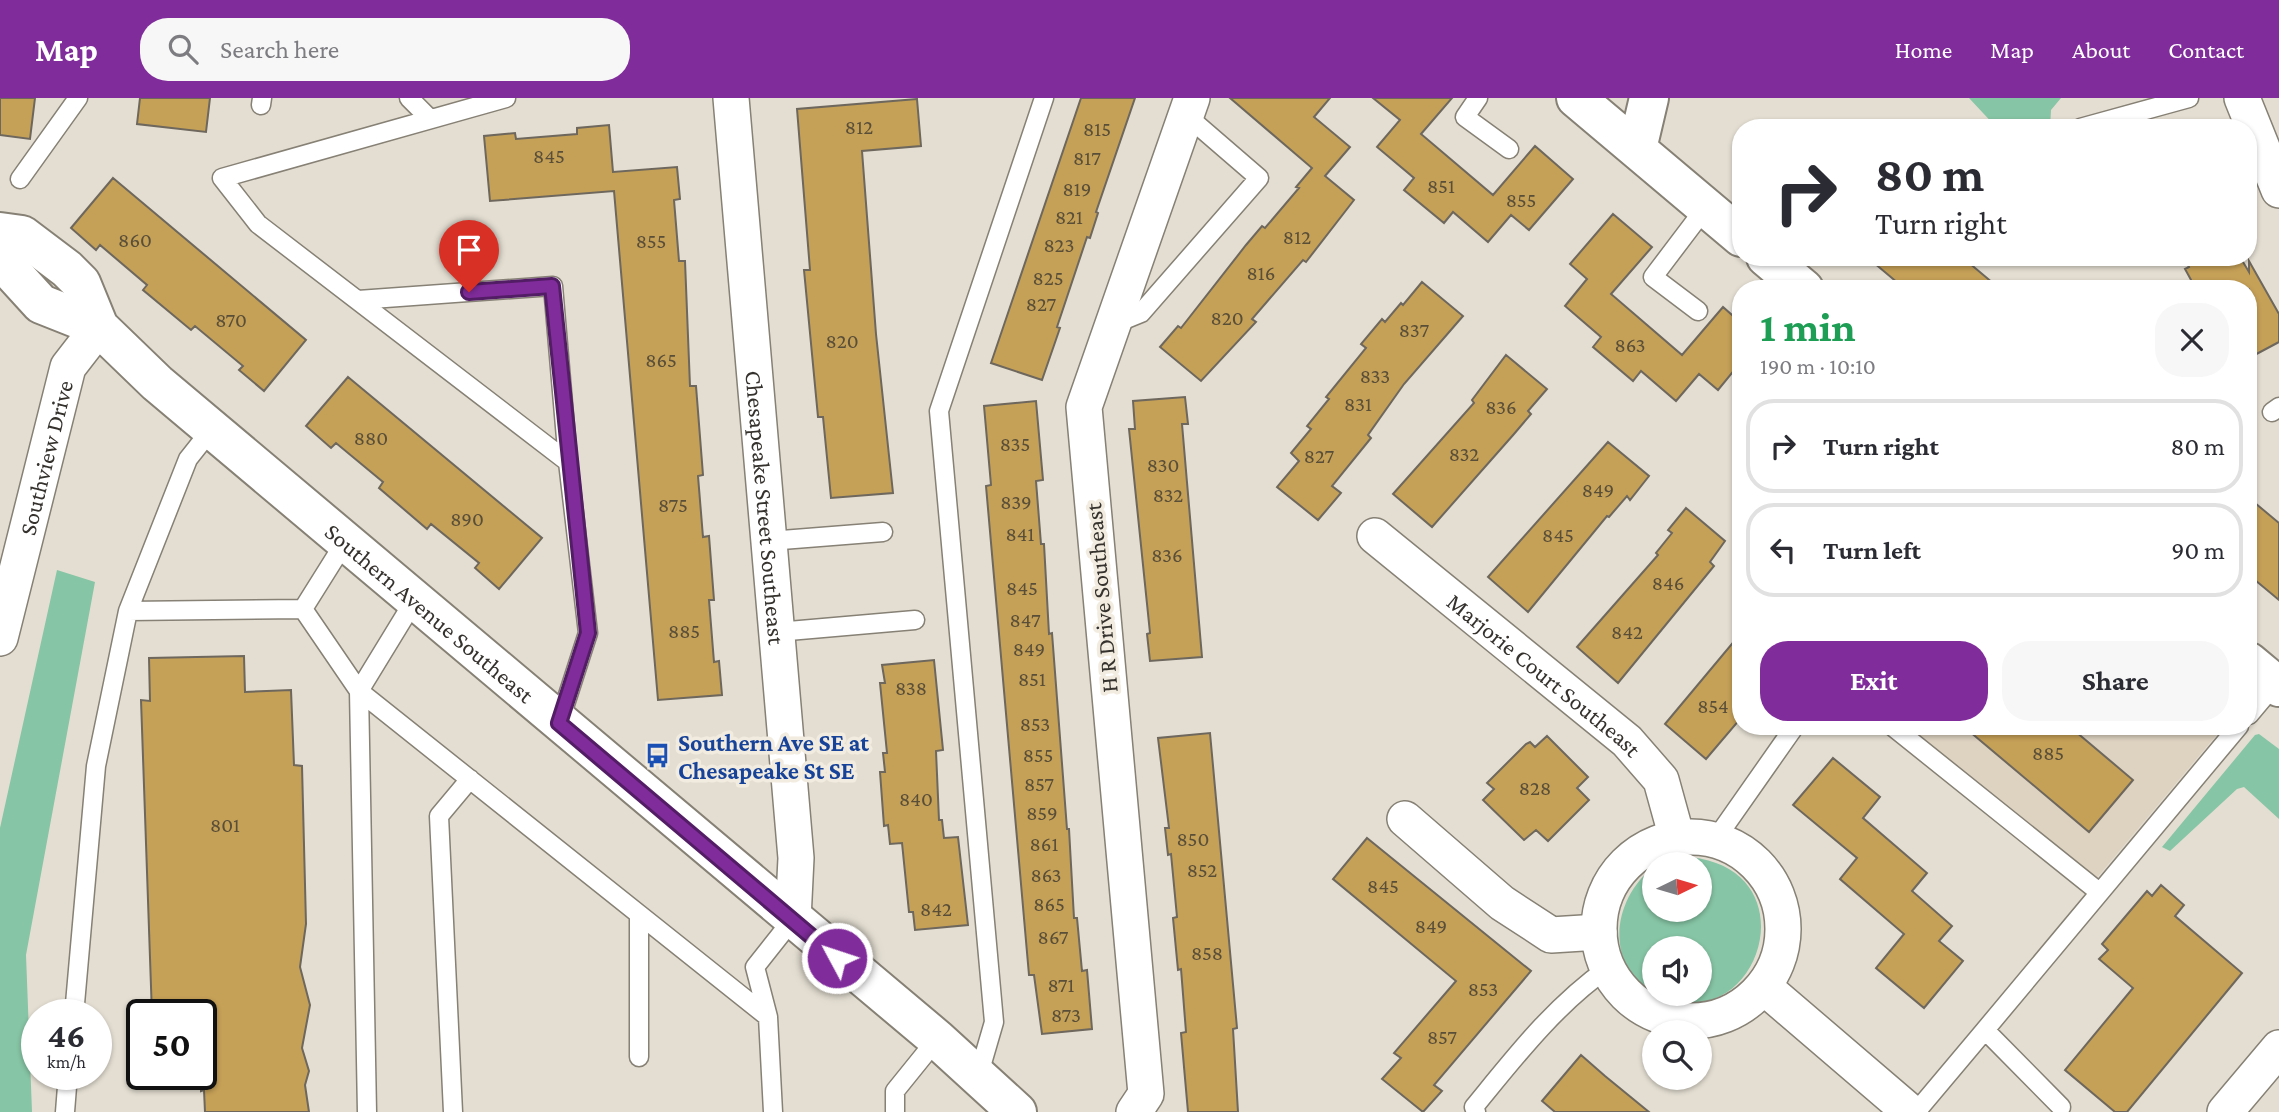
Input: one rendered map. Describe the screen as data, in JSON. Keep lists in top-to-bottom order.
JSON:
{
  "streets": {
    "main road": ["Southern Avenue Southeast"],
    "street": [
      "Southview Drive",
      "Chesapeake Street Southeast",
      "H R Drive Southeast",
      "Marjorie Court Southeast"
    ]
  },
  "crossings": [
    ["Southview Drive", "Southern Avenue Southeast"],
    ["Chesapeake Street Southeast", "Southern Avenue Southeast"]
  ],
  "places": {
    "bus stop": ["Southern Ave SE at Chesapeake St SE"]
  },
  "house_numbers": [
    "812",
    "815",
    "845",
    "817",
    "851",
    "819",
    "855",
    "821",
    "812",
    "860",
    "855",
    "823",
    "816",
    "825",
    "827",
    "820",
    "870",
    "837",
    "820",
    "863",
    "865",
    "833",
    "831",
    "836",
    "880",
    "835",
    "832",
    "827",
    "830",
    "849",
    "832",
    "839",
    "875",
    "890",
    "841",
    "845",
    "836",
    "846",
    "845",
    "847",
    "885",
    "842",
    "849",
    "851",
    "838",
    "854",
    "853",
    "885",
    "855",
    "857",
    "828",
    "840",
    "859",
    "801",
    "850",
    "861",
    "852",
    "863",
    "845",
    "865",
    "842",
    "849",
    "867",
    "858",
    "871",
    "853",
    "873",
    "857"
  ],
  "north": "right",
  "page": {
    "header": "Map",
    "search": "Search here",
    "nav": [
      "Home",
      "Map",
      "About",
      "Contact"
    ],
    "turn": ["80 m", "Turn right"],
    "heading": ["1 min", "190 m · 10:10"],
    "list": [
      {
        "name": "Turn right",
        "value": "80 m"
      },
      {
        "name": "Turn left",
        "value": "90 m"
      }
    ],
    "buttons": ["Exit", "Share"],
    "speed": "46 km/h",
    "limit": "50"
  }
}
